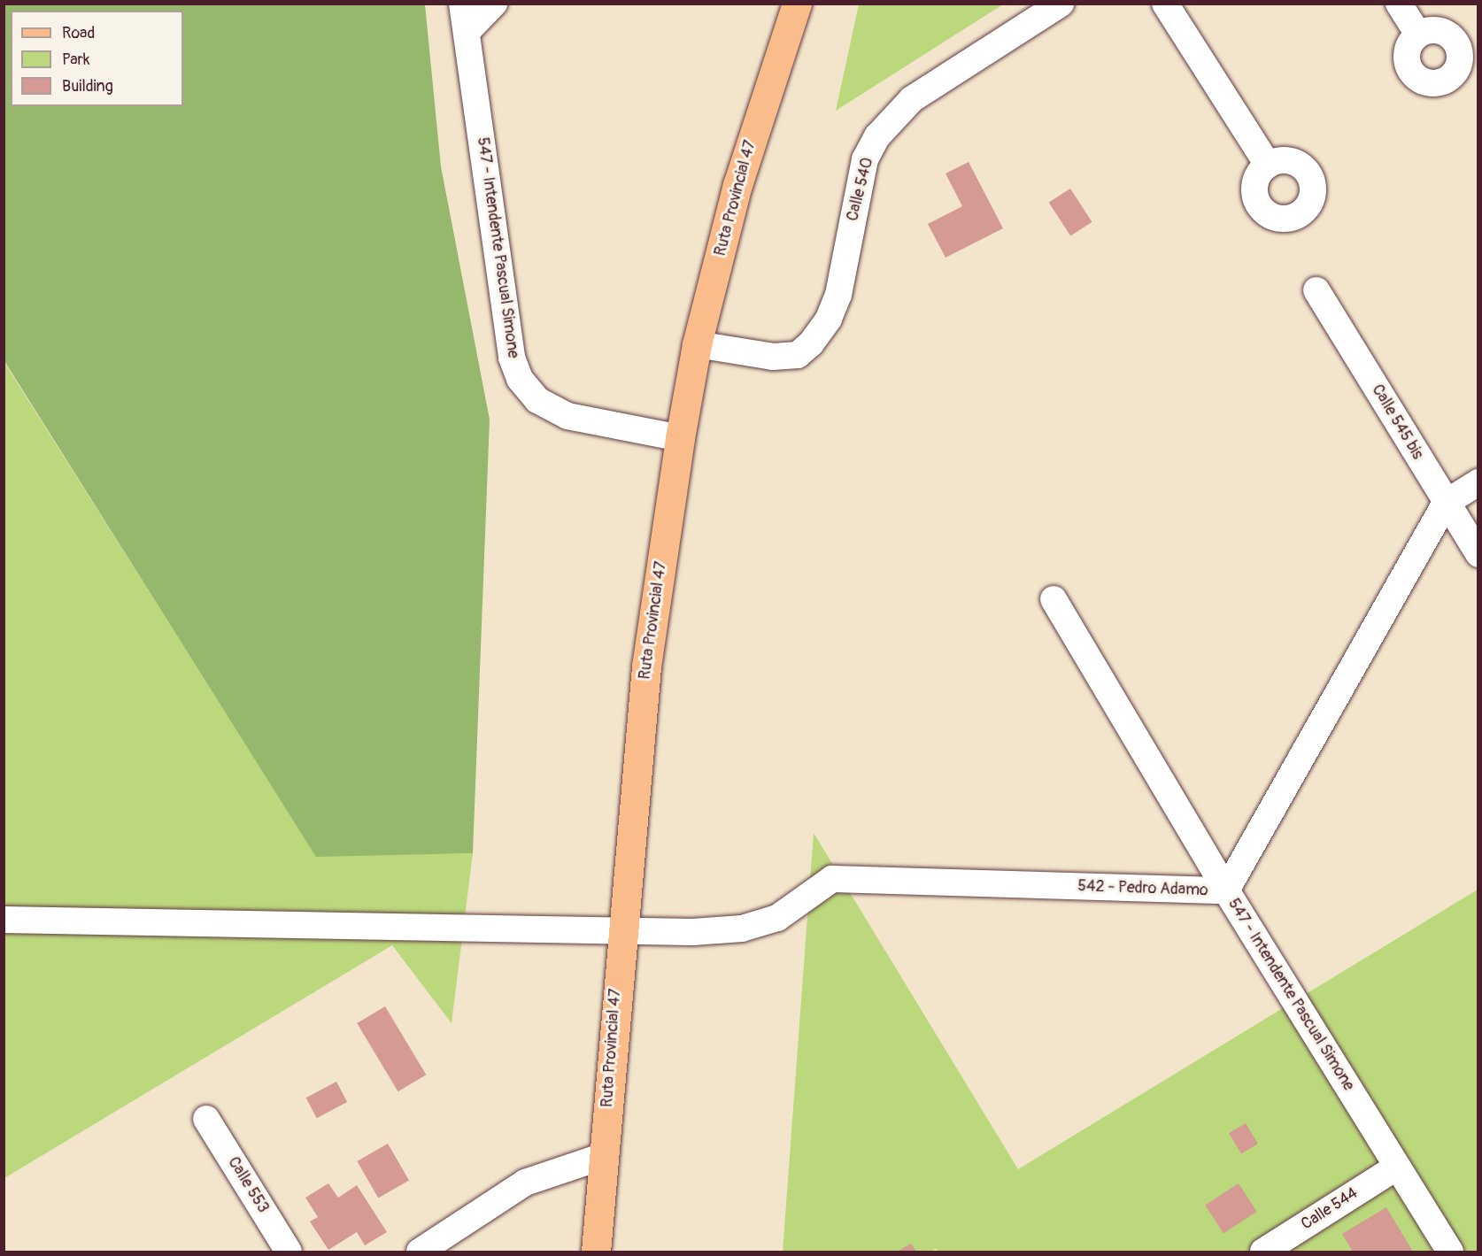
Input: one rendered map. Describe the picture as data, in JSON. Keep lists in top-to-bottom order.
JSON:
{
  "streets": {
    "main road": ["Ruta Provincial 47"],
    "street": [
      "Calle 540",
      "547 - Intendente Pascual Simone",
      "Calle 545 bis",
      "542 - Pedro Adamo",
      "Calle 553",
      "Calle 544"
    ]
  },
  "crossings": [
    ["Calle 540", "Ruta Provincial 47"],
    ["Ruta Provincial 47", "547 - Intendente Pascual Simone"],
    ["Ruta Provincial 47", "542 - Pedro Adamo"],
    ["547 - Intendente Pascual Simone", "542 - Pedro Adamo"],
    ["547 - Intendente Pascual Simone", "Calle 544"],
    ["Calle 545 bis", "542 - Pedro Adamo"]
  ],
  "legend": ["Road", "Park", "Building"]
}
